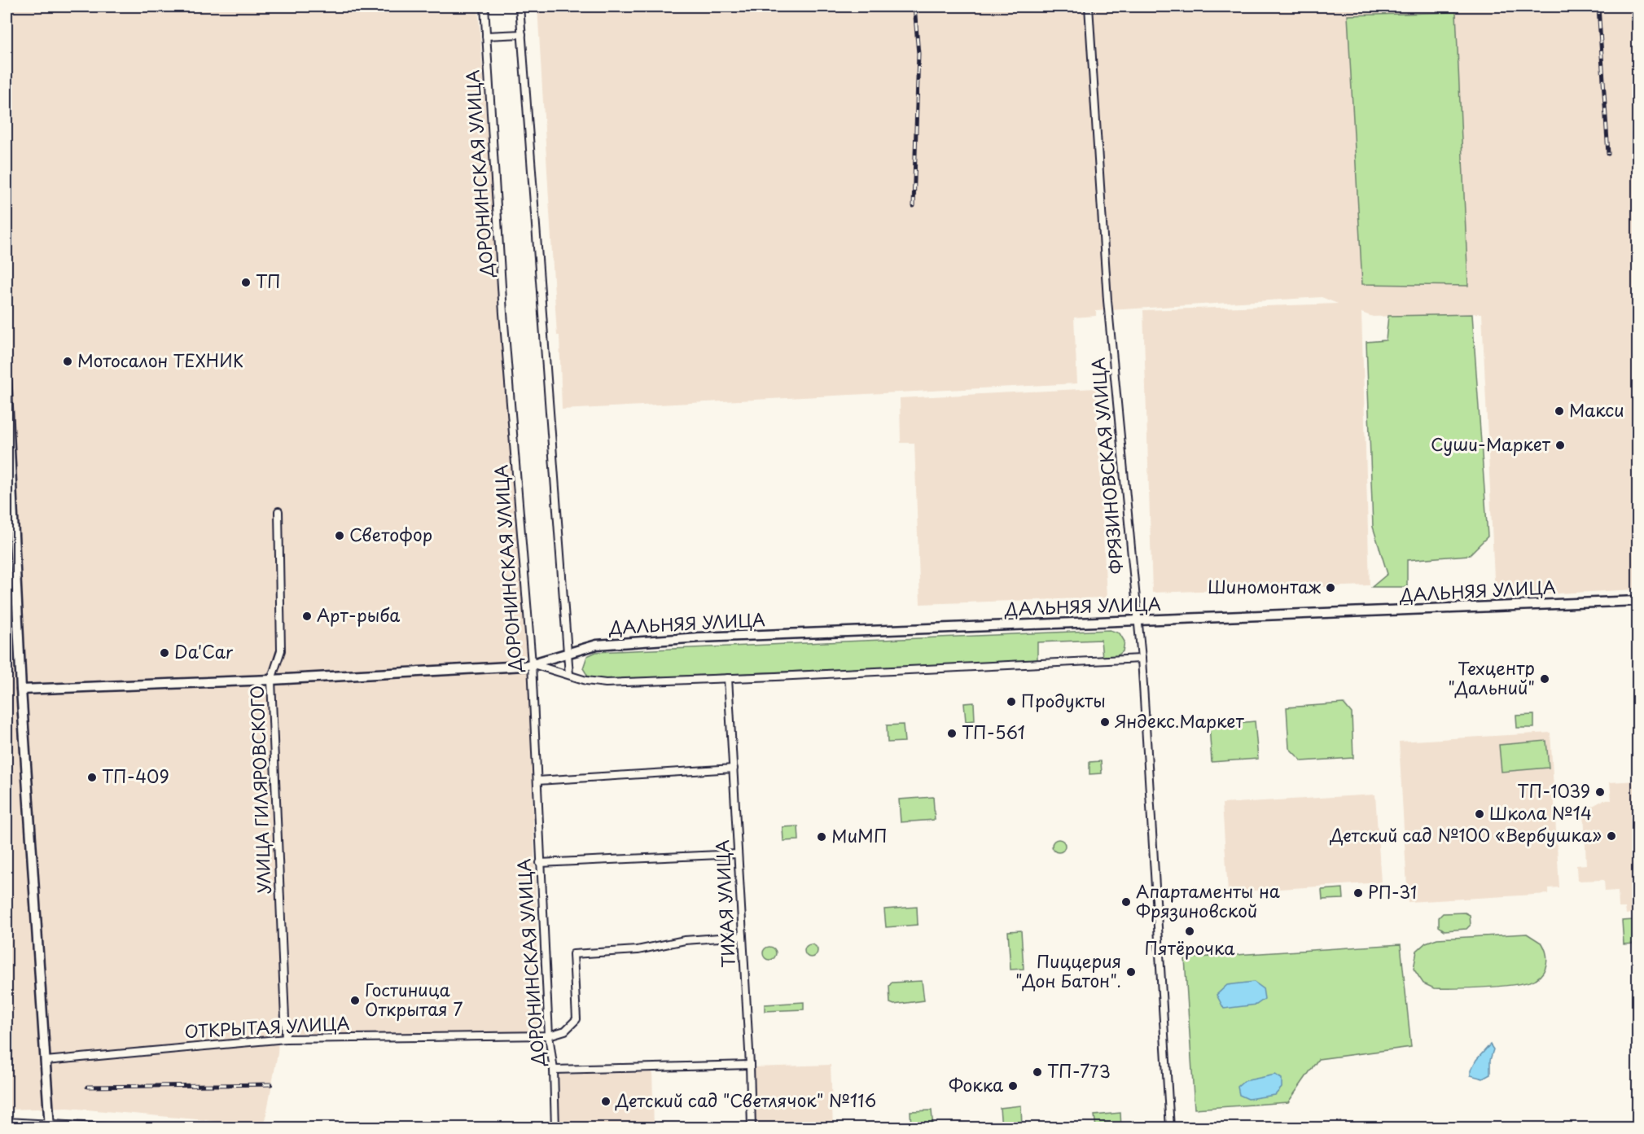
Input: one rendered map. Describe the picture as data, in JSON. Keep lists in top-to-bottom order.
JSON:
{
  "streets": {
    "street": [
      "ДОРОНИНСКАЯ УЛИЦА",
      "ФРЯЗИНОВСКАЯ УЛИЦА",
      "ДАЛЬНЯЯ УЛИЦА",
      "УЛИЦА ГИЛЯРОВСКОГО",
      "ТИХАЯ УЛИЦА",
      "ОТКРЫТАЯ УЛИЦА"
    ]
  },
  "crossings": [
    ["ДОРОНИНСКАЯ УЛИЦА", "ДАЛЬНЯЯ УЛИЦА"],
    ["ДОРОНИНСКАЯ УЛИЦА", "ОТКРЫТАЯ УЛИЦА"],
    ["ФРЯЗИНОВСКАЯ УЛИЦА", "ДАЛЬНЯЯ УЛИЦА"],
    ["ДАЛЬНЯЯ УЛИЦА", "УЛИЦА ГИЛЯРОВСКОГО"],
    ["ДАЛЬНЯЯ УЛИЦА", "ТИХАЯ УЛИЦА"],
    ["УЛИЦА ГИЛЯРОВСКОГО", "ОТКРЫТАЯ УЛИЦА"]
  ],
  "places": [
    "ТП",
    "Мотосалон ТЕХНИК",
    "Макси",
    "Суши-Маркет",
    "Светофор",
    "Шиномонтаж",
    "Арт-рыба",
    "Da'Car",
    "Техцентр \"Дальний\"",
    "Продукты",
    "Яндекс.Маркет",
    "ТП-561",
    "ТП-409",
    "ТП-1039",
    "Школа №14",
    "Детский сад №100 «Вербушка»",
    "МиМП",
    "РП-31",
    "Апартаменты на Фрязиновской",
    "Пятёрочка",
    "Пиццерия \"Дон Батон\".",
    "Гостиница Открытая 7",
    "ТП-773",
    "Фокка",
    "Детский сад \"Светлячок\" №116"
  ]
}
